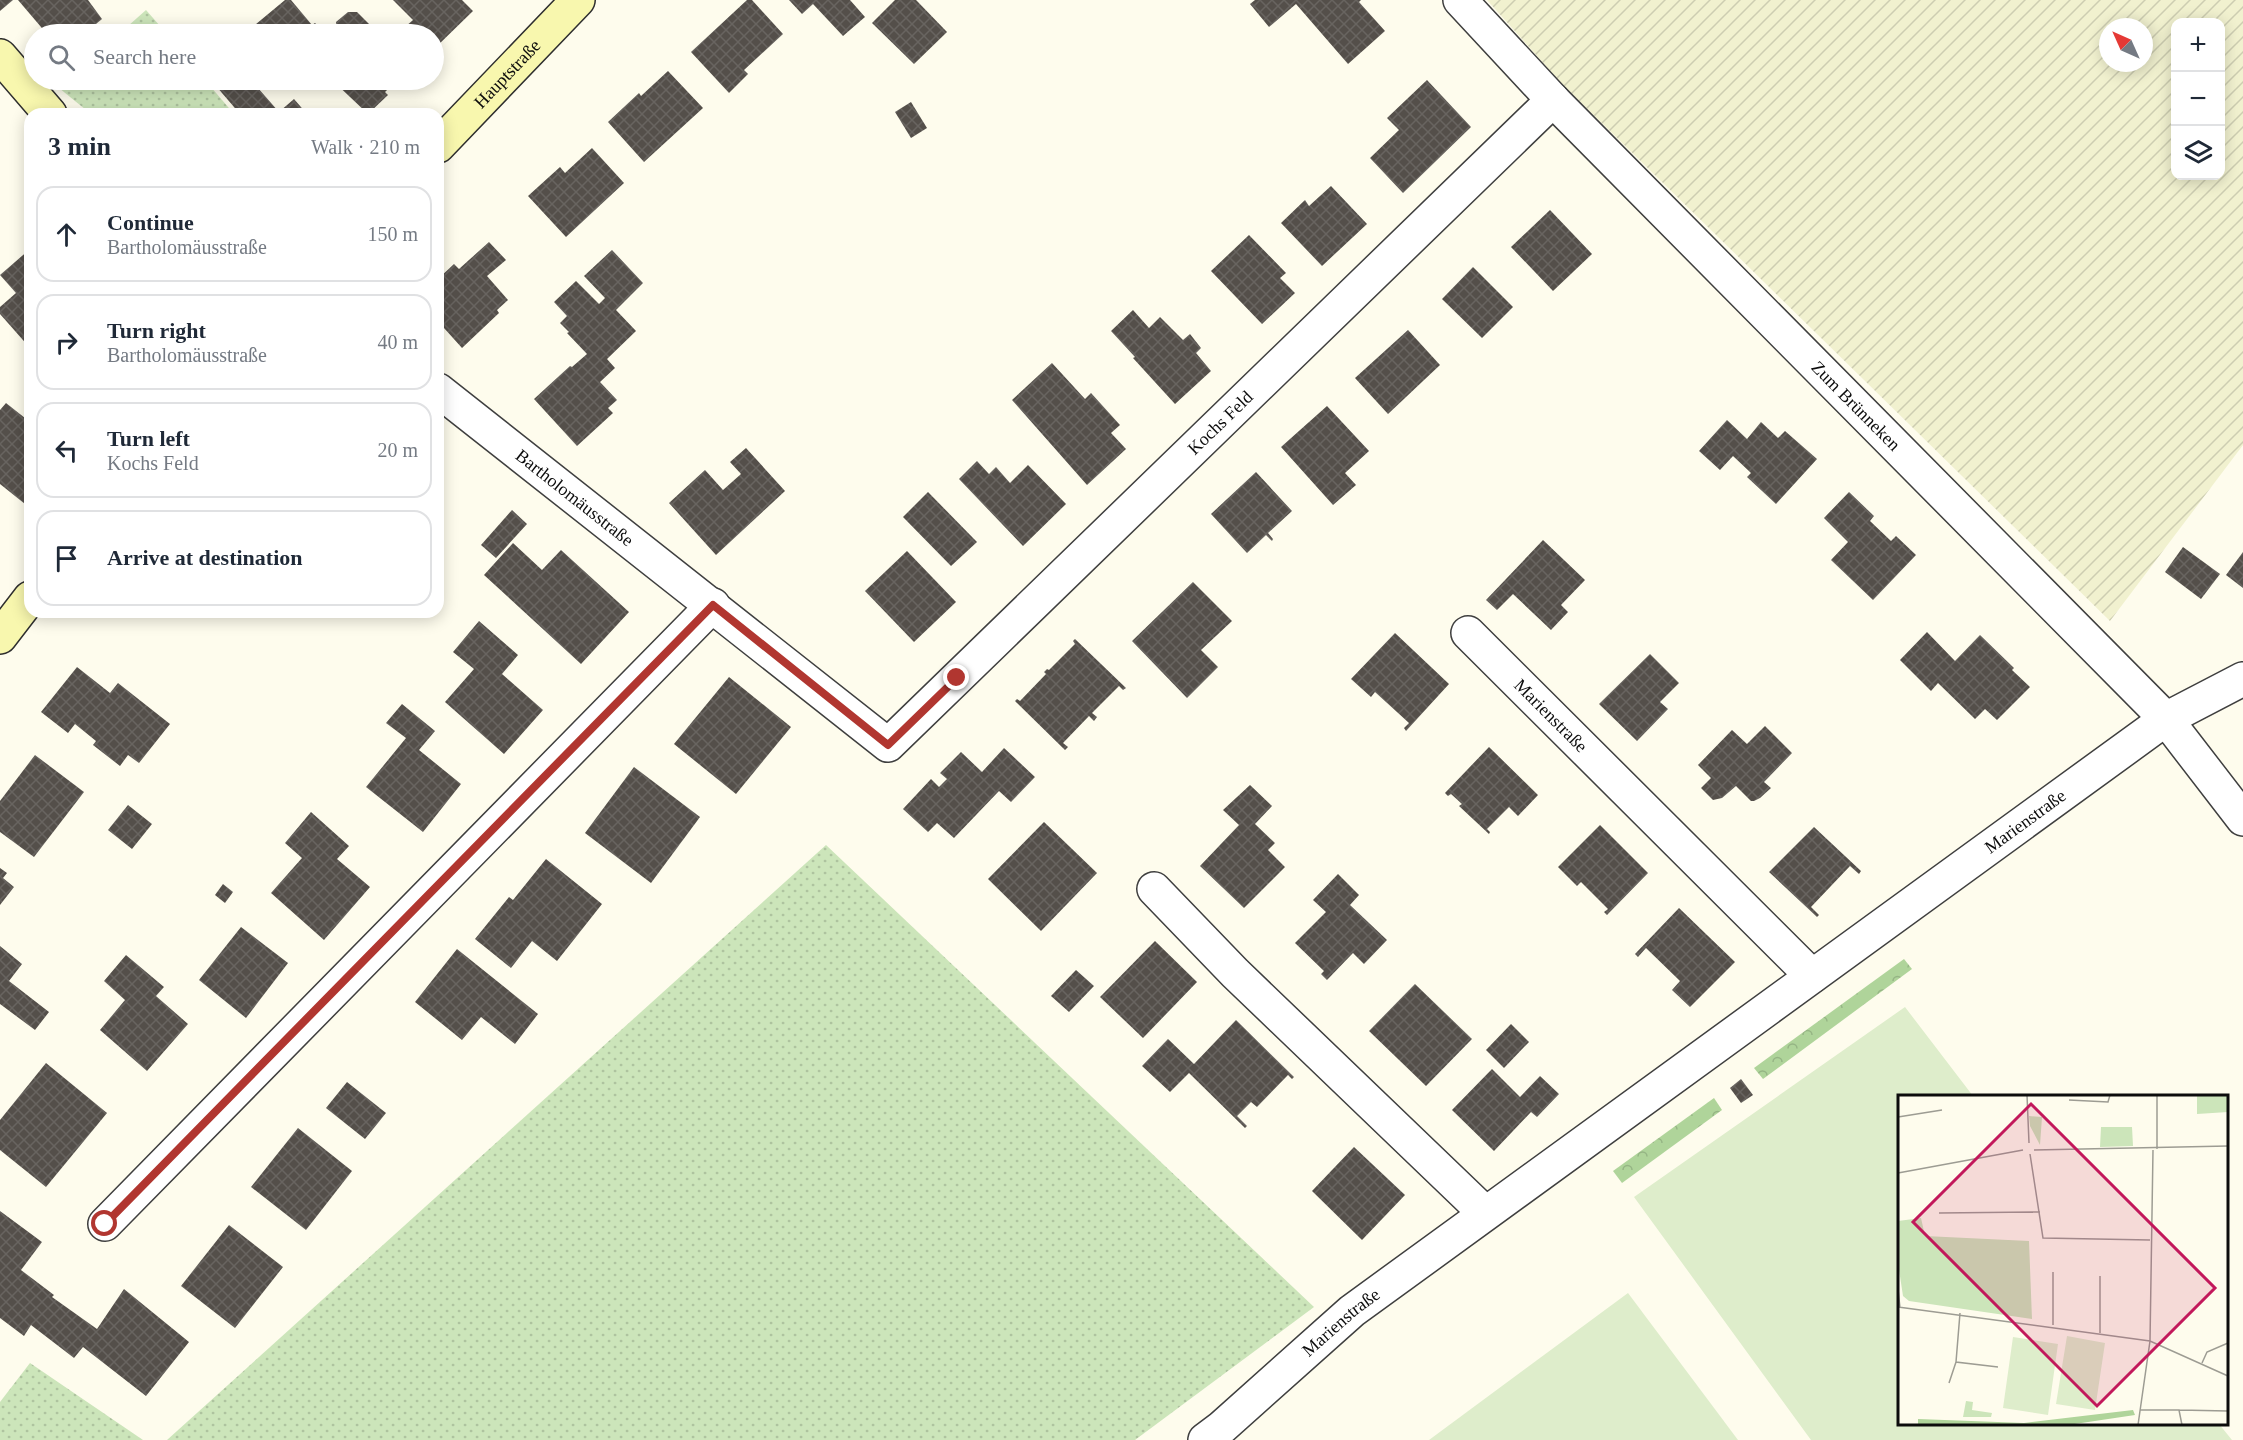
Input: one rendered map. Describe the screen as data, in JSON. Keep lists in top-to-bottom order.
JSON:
{
  "streets": {
    "main road": ["Hauptstraße"],
    "street": [
      "Zum Brünneken",
      "Kochs Feld",
      "Bartholomäusstraße",
      "Marienstraße"
    ]
  },
  "crossings": [
    ["Zum Brünneken", "Kochs Feld"],
    ["Zum Brünneken", "Marienstraße"],
    ["Kochs Feld", "Bartholomäusstraße"]
  ],
  "north": "top left",
  "page": {
    "map_buttons": ["+", "−"],
    "search": "Search here",
    "heading": ["3 min", "Walk · 210 m"],
    "list": [
      ["Continue", "Bartholomäusstraße", "150 m"],
      ["Turn right", "Bartholomäusstraße", "40 m"],
      ["Turn left", "Kochs Feld", "20 m"],
      "Arrive at destination"
    ]
  }
}
